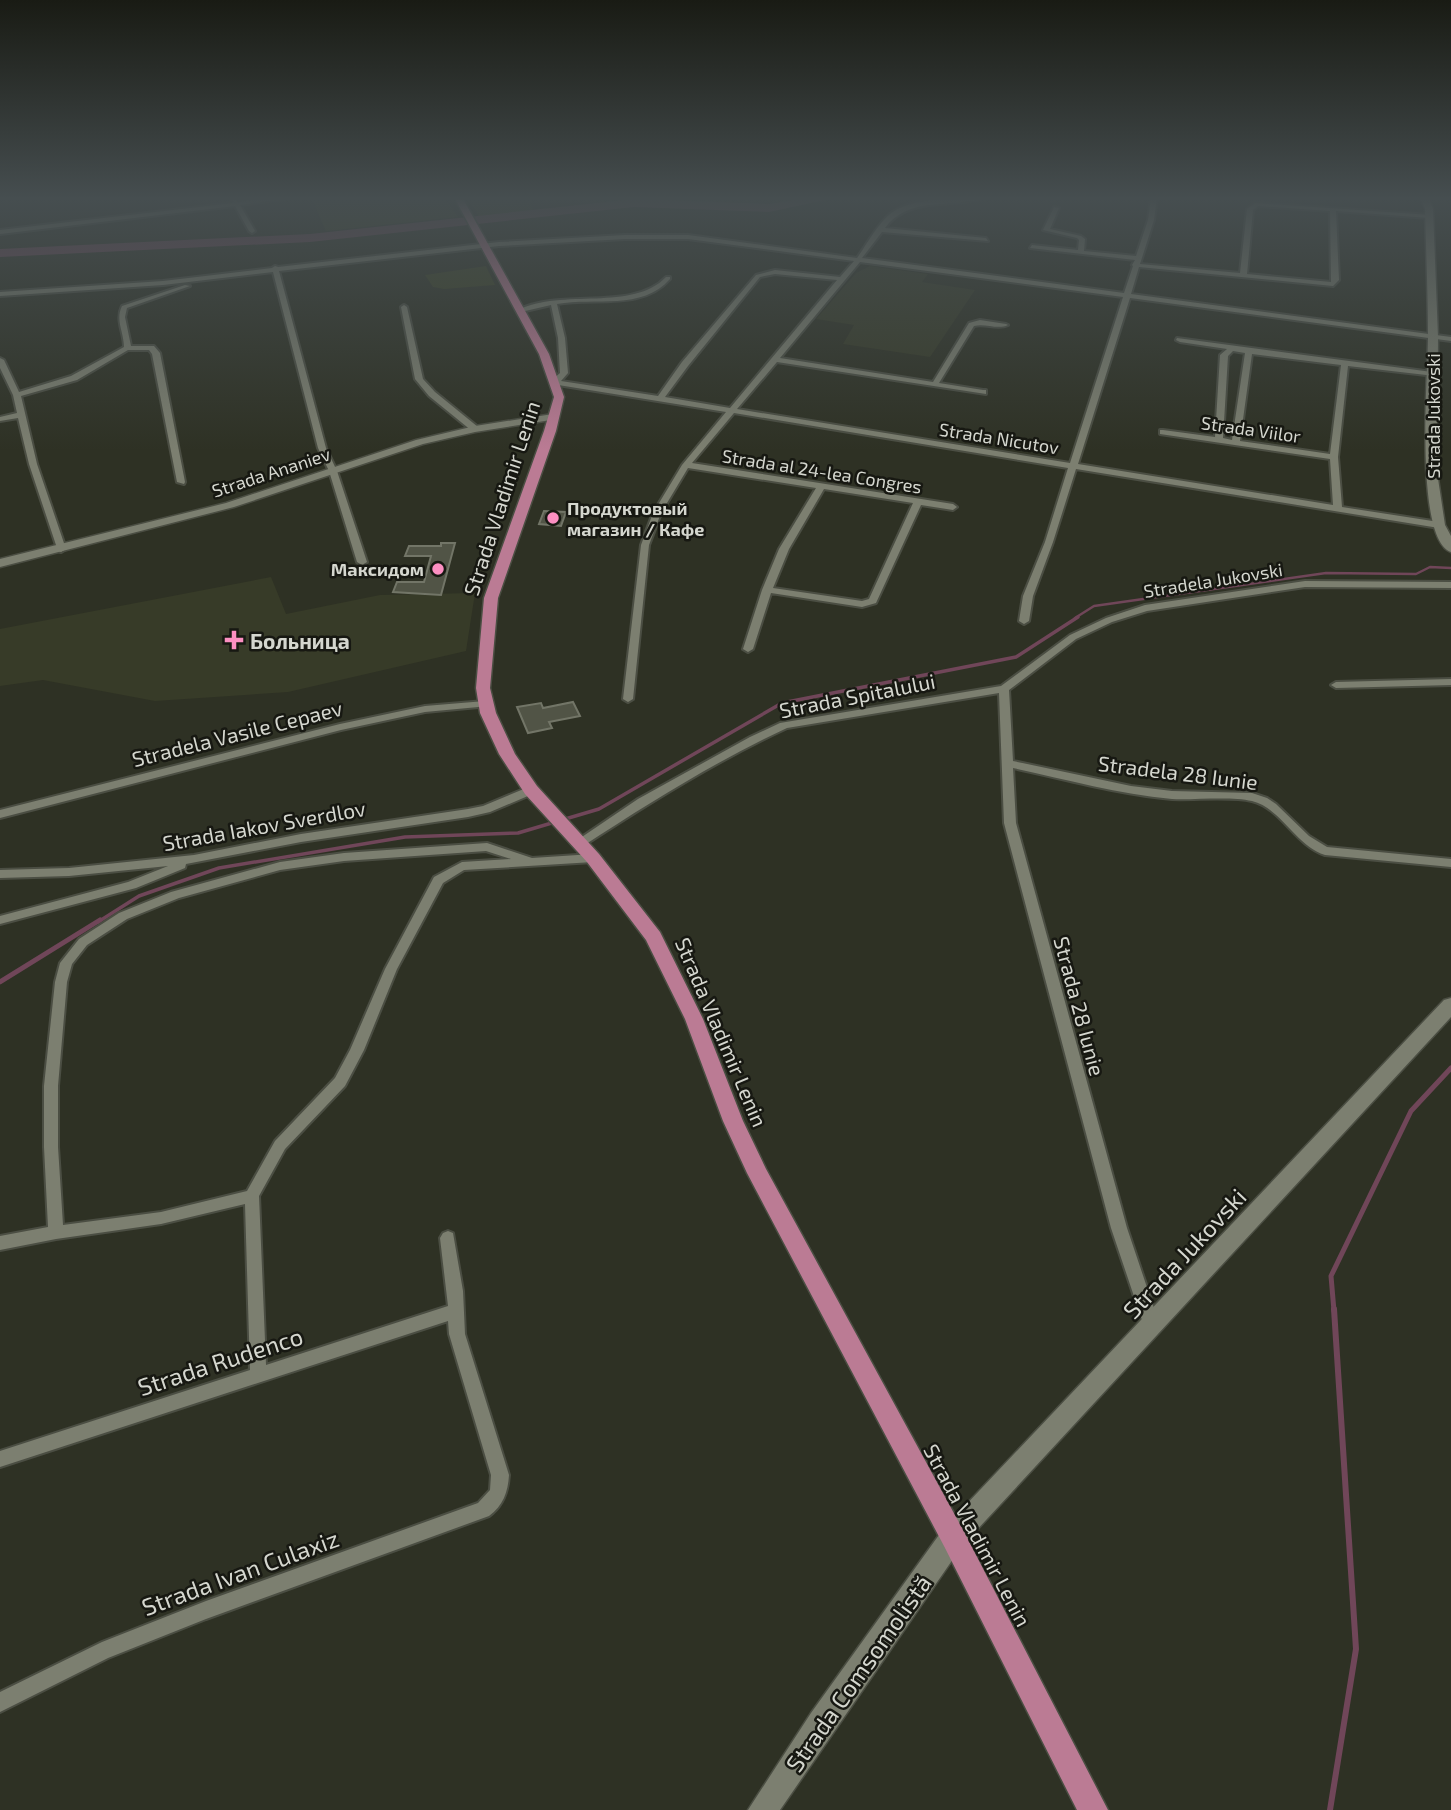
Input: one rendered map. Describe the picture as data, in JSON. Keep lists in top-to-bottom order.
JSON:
{
  "streets": {
    "main road": ["Strada Jukovski", "Strada Vladimir Lenin", "Strada Comsomolistă"],
    "street": [
      "Strada Viilor",
      "Strada Nicutov",
      "Strada al 24-lea Congres",
      "Strada Ananiev",
      "Stradela Jukovski",
      "Strada Spitalului",
      "Stradela Vasile Cepaev",
      "Stradela 28 Iunie",
      "Strada Iakov Sverdlov",
      "Strada 28 Iunie",
      "Strada Rudenco",
      "Strada Ivan Culaxiz"
    ]
  },
  "crossings": [
    ["Strada Jukovski", "Strada Nicutov"],
    ["Strada Jukovski", "Strada Vladimir Lenin"],
    ["Strada Jukovski", "Strada 28 Iunie"],
    ["Strada Jukovski", "Strada Comsomolistă"],
    ["Strada Nicutov", "Strada Vladimir Lenin"],
    ["Strada Ananiev", "Strada Vladimir Lenin"],
    ["Strada Vladimir Lenin", "Strada Spitalului"],
    ["Strada Vladimir Lenin", "Stradela Vasile Cepaev"],
    ["Strada Vladimir Lenin", "Strada Iakov Sverdlov"],
    ["Strada Vladimir Lenin", "Strada Comsomolistă"],
    ["Stradela Jukovski", "Strada Spitalului"],
    ["Stradela Jukovski", "Strada 28 Iunie"],
    ["Strada Spitalului", "Strada 28 Iunie"],
    ["Stradela 28 Iunie", "Strada 28 Iunie"],
    ["Strada Rudenco", "Strada Ivan Culaxiz"]
  ],
  "places": {
    "other": ["Продуктовый магазин / Кафе", "Максидом"],
    "health": ["Больница"]
  }
}
